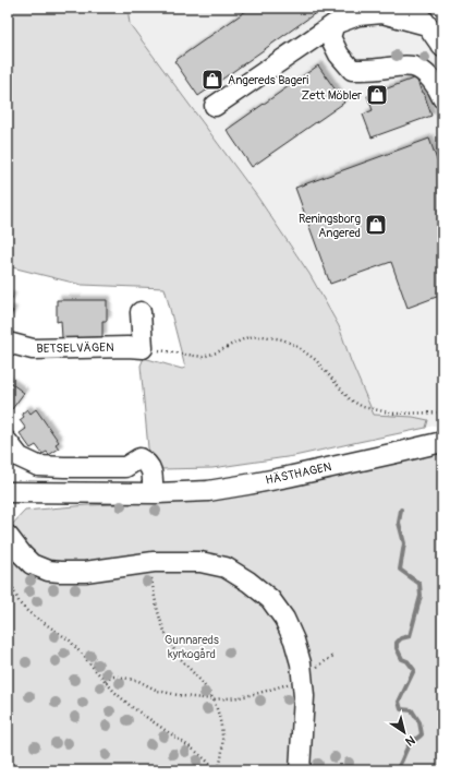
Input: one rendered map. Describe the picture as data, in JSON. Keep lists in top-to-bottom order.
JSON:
{
  "streets": {
    "street": ["BETSELVÄGEN", "HÄSTHAGEN"]
  },
  "parks": ["Gunnareds kyrkogård"],
  "places": {
    "shop": ["Angereds Bageri", "Zett Möbler", "Reningsborg Angered"]
  },
  "north": "bottom right"
}
